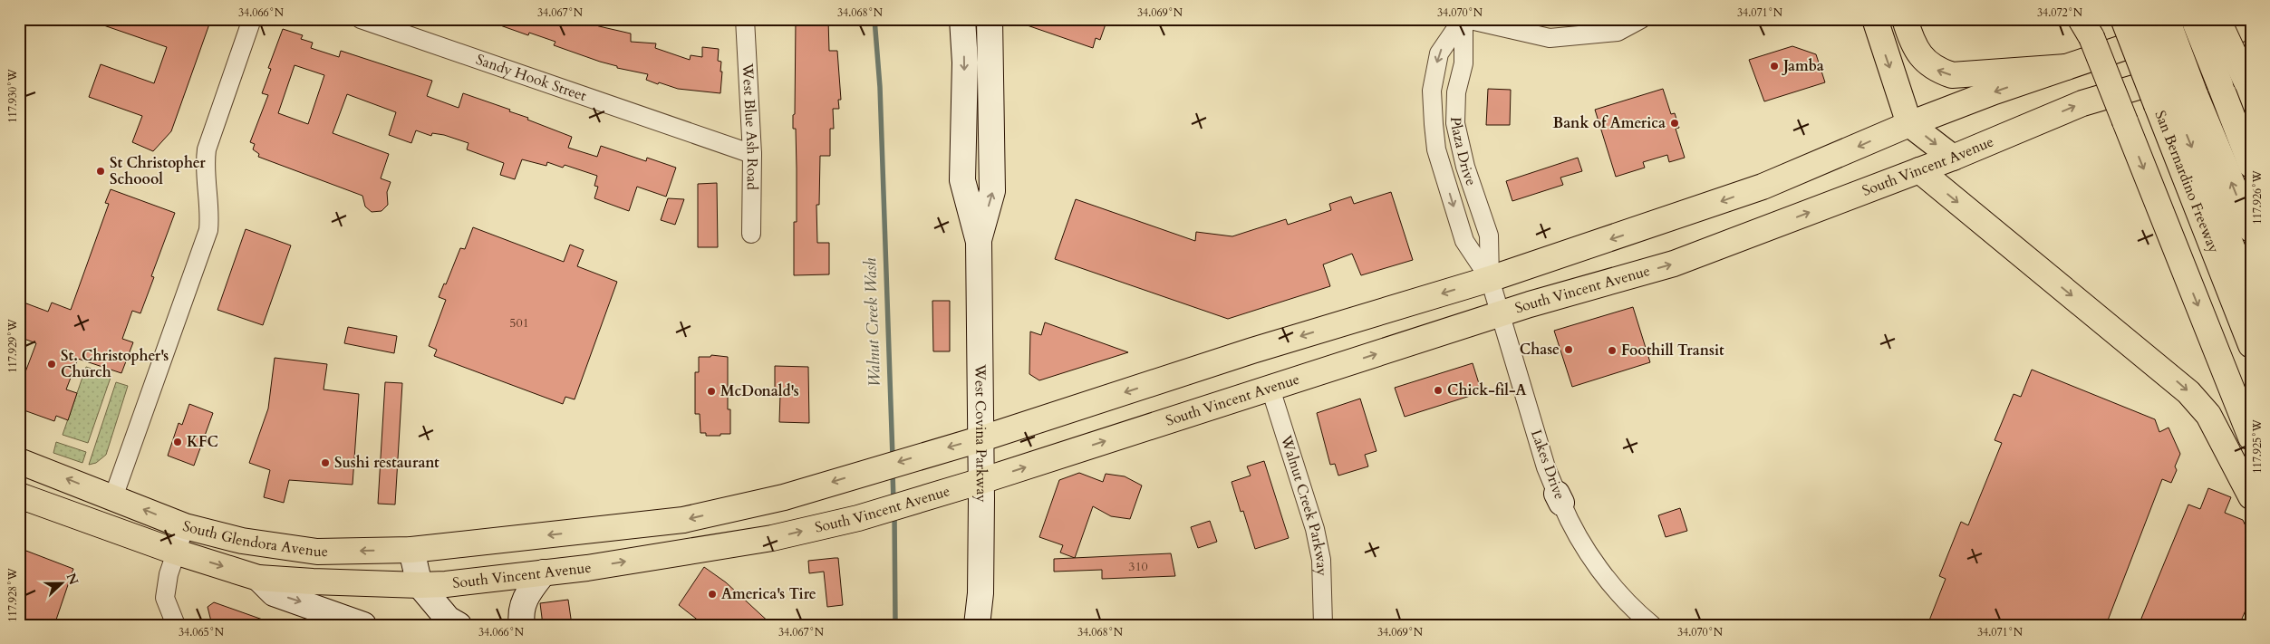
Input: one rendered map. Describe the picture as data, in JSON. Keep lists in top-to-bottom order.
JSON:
{
  "streets": {
    "main road": ["South Vincent Avenue", "San Bernardino Freeway", "South Glendora Avenue"],
    "street": [
      "Sandy Hook Street",
      "West Blue Ash Road",
      "Plaza Drive",
      "West Covina Parkway",
      "Lakes Drive",
      "Walnut Creek Parkway"
    ]
  },
  "crossings": [
    ["Sandy Hook Street", "West Blue Ash Road"],
    ["Plaza Drive", "Lakes Drive"],
    ["South Vincent Avenue", "West Covina Parkway"],
    ["South Vincent Avenue", "Lakes Drive"],
    ["South Vincent Avenue", "Walnut Creek Parkway"],
    ["South Vincent Avenue", "South Glendora Avenue"]
  ],
  "water": ["Walnut Creek Wash"],
  "places": [
    "Jamba",
    "Bank of America",
    "St Christopher Schoool",
    "Chase",
    "Foothill Transit",
    "St. Christopher's Church",
    "Chick-fil-A",
    "McDonald's",
    "KFC",
    "Sushi restaurant",
    "America's Tire"
  ],
  "house_numbers": ["501", "310"],
  "north": "right",
  "coordinates": [
    "34.066°N",
    "34.067°N",
    "34.068°N",
    "34.069°N",
    "34.070°N",
    "34.071°N",
    "34.072°N",
    "117.930°W",
    "117.926°W",
    "117.929°W",
    "117.925°W",
    "117.928°W",
    "34.065°N"
  ]
}
